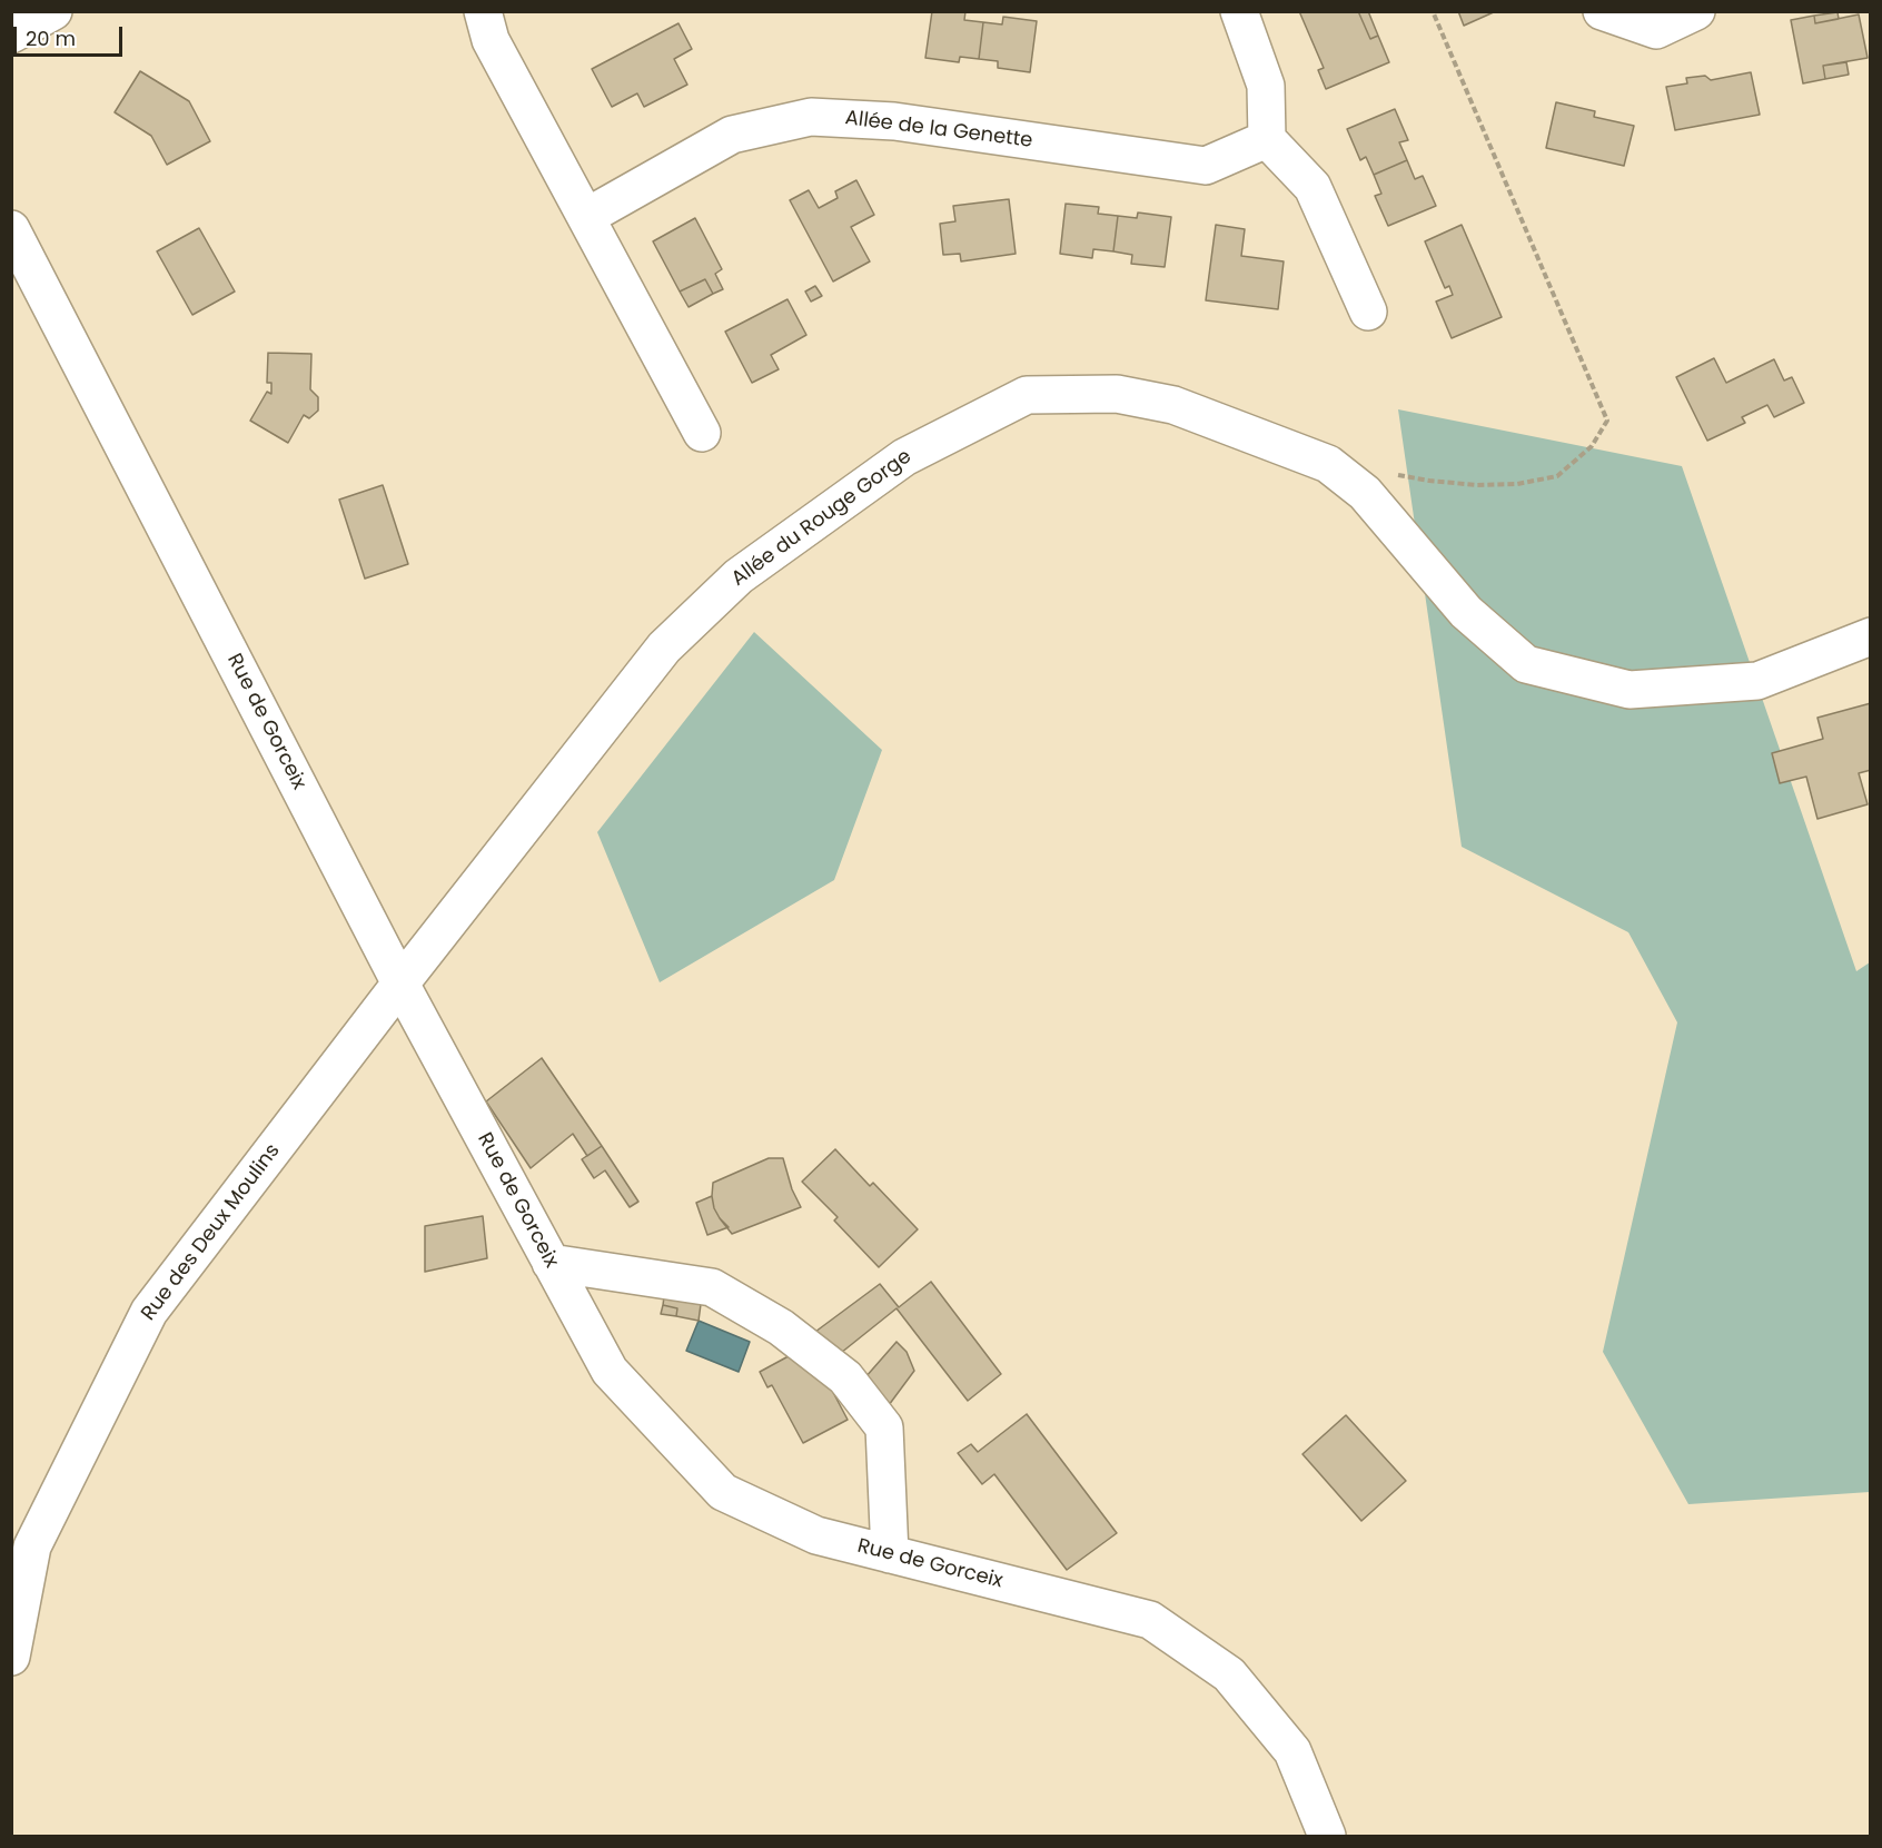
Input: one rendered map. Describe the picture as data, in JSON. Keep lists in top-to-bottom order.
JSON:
{
  "streets": {
    "street": [
      "Allée de la Genette",
      "Allée du Rouge Gorge",
      "Rue de Gorceix",
      "Rue des Deux Moulins"
    ]
  },
  "crossings": [
    ["Allée du Rouge Gorge", "Rue de Gorceix"],
    ["Allée du Rouge Gorge", "Rue des Deux Moulins"],
    ["Rue de Gorceix", "Rue des Deux Moulins"]
  ],
  "scale_bar": "20 m"
}
